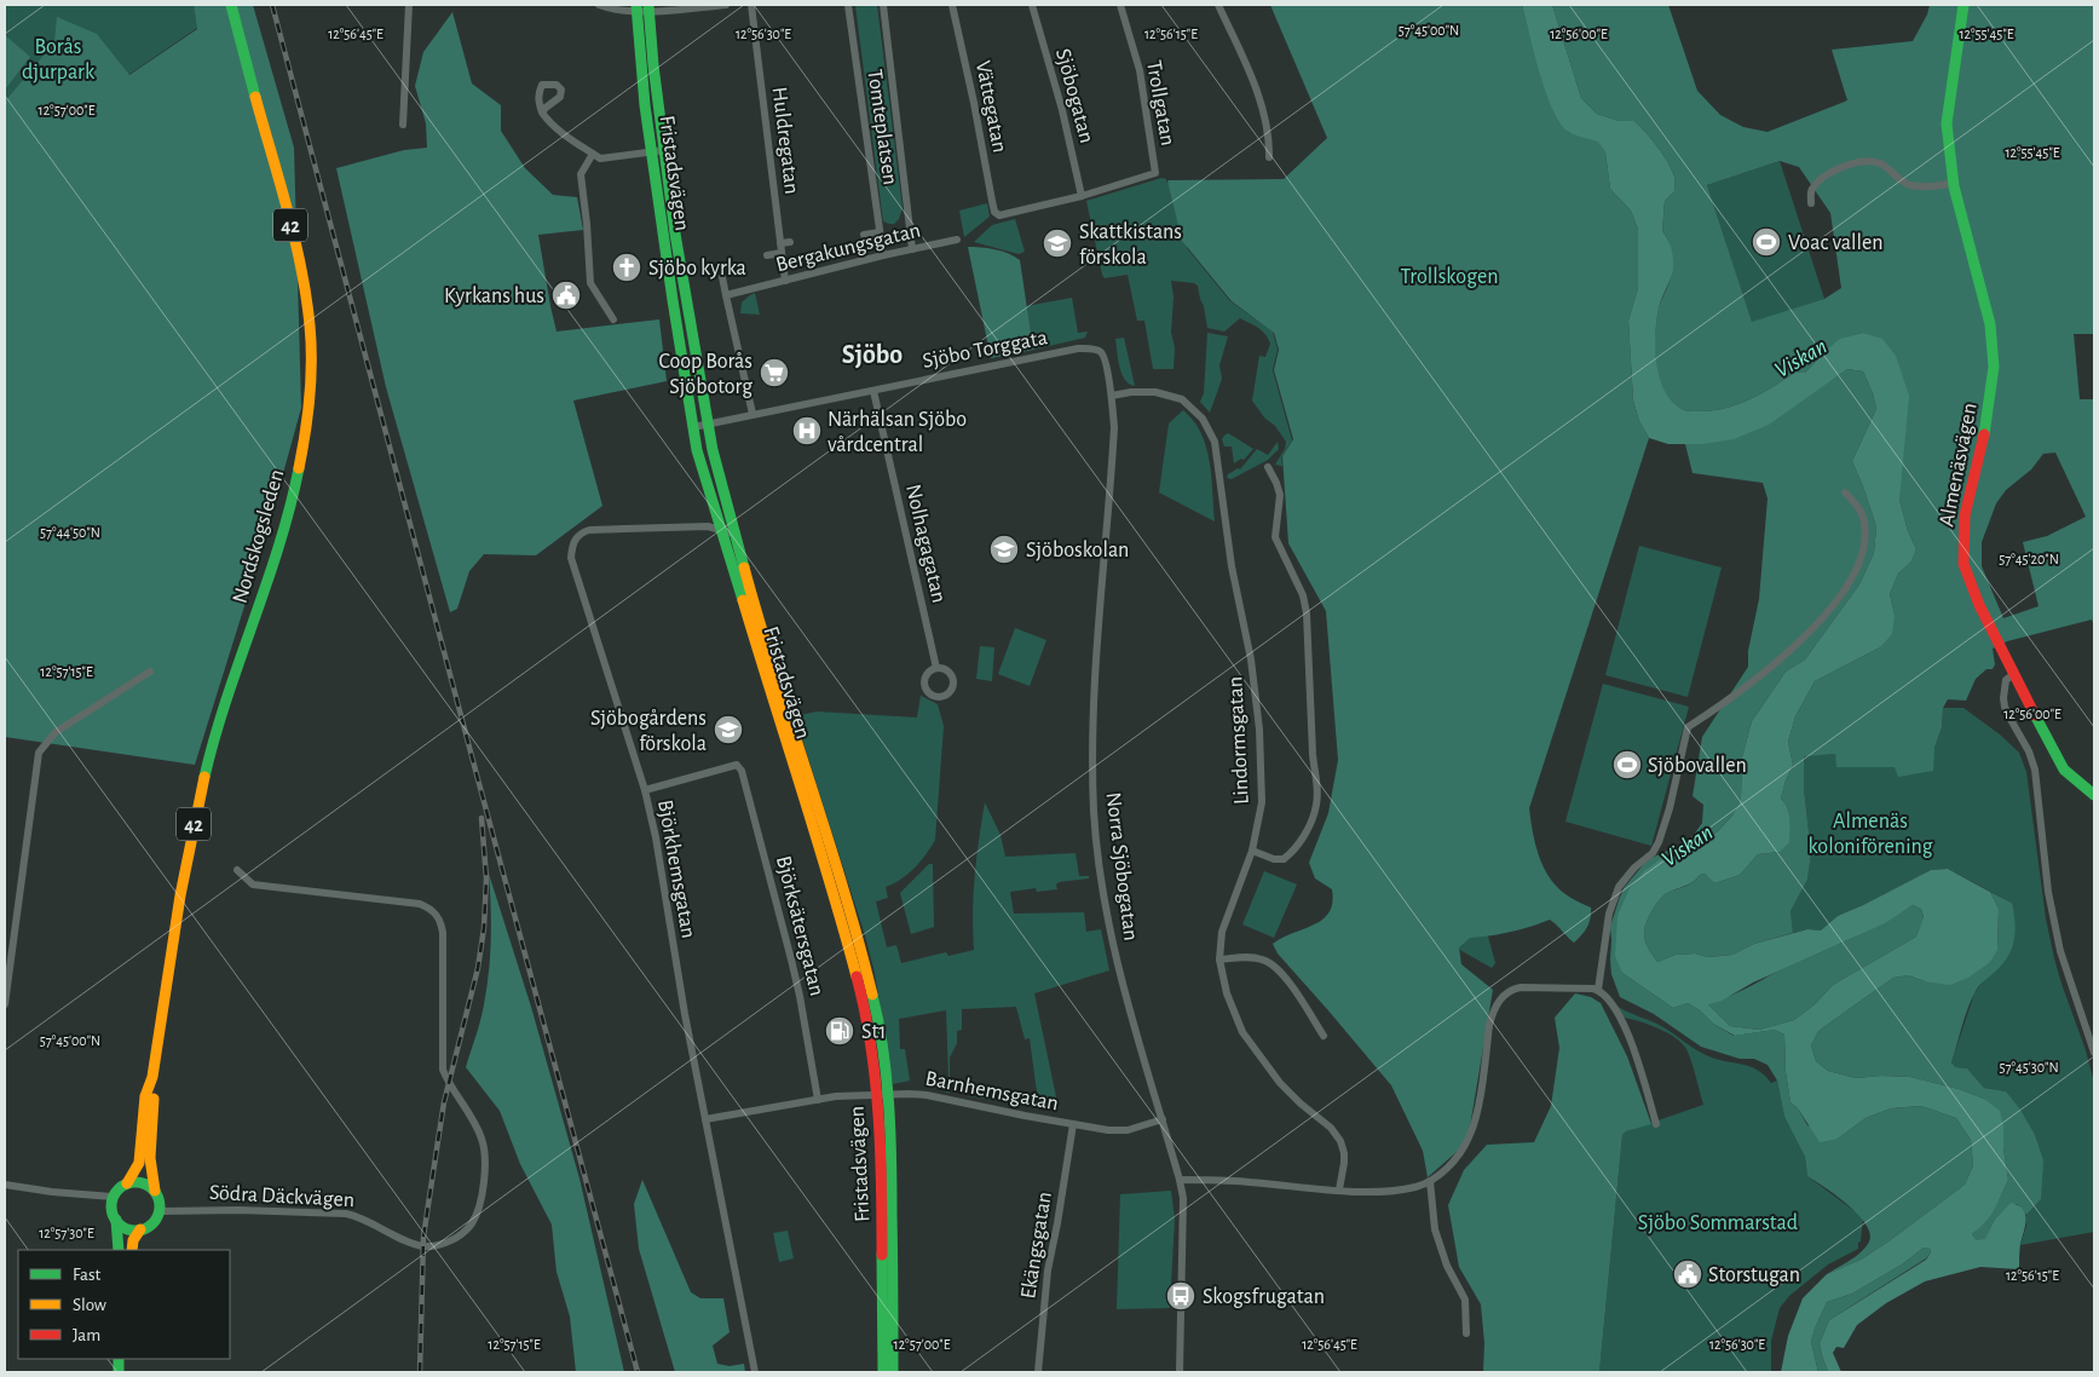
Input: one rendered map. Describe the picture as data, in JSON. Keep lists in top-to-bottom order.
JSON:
{
  "streets": {
    "street": [
      "Sjöbogatan",
      "Trollgatan",
      "Vättegatan",
      "Tomteplatsen",
      "Huldregatan",
      "Fristadsvägen",
      "42",
      "Bergakungsgatan",
      "Sjöbo Torggata",
      "Almenäsvägen",
      "Nordskogsleden",
      "Nolhagagatan",
      "Lindormsgatan",
      "Norra Sjöbogatan",
      "Björkhemsgatan",
      "Björksätersgatan",
      "Barnhemsgatan",
      "Södra Däckvägen",
      "Ekängsgatan"
    ]
  },
  "crossings": [
    ["Sjöbogatan", "Trollgatan"],
    ["Sjöbogatan", "Vättegatan"],
    ["Trollgatan", "Vättegatan"],
    ["Tomteplatsen", "Bergakungsgatan"],
    ["Huldregatan", "Bergakungsgatan"],
    ["Fristadsvägen", "Sjöbo Torggata"],
    ["Fristadsvägen", "Björkhemsgatan"],
    ["Fristadsvägen", "Barnhemsgatan"],
    ["42", "Nordskogsleden"],
    ["42", "Södra Däckvägen"],
    ["Sjöbo Torggata", "Nolhagagatan"],
    ["Sjöbo Torggata", "Norra Sjöbogatan"],
    ["Nordskogsleden", "Södra Däckvägen"],
    ["Lindormsgatan", "Norra Sjöbogatan"],
    ["Norra Sjöbogatan", "Barnhemsgatan"],
    ["Björkhemsgatan", "Björksätersgatan"],
    ["Björkhemsgatan", "Barnhemsgatan"],
    ["Björksätersgatan", "Barnhemsgatan"],
    ["Barnhemsgatan", "Ekängsgatan"]
  ],
  "districts": ["Sjöbo"],
  "water": ["Viskan"],
  "parks": [
    "Borås djurpark",
    "Trollskogen",
    "Almenäs koloniförening",
    "Sjöbo Sommarstad"
  ],
  "places": {
    "sports": ["Voac vallen", "Sjöbovallen"],
    "school or university": ["Skattkistans förskola", "Sjöboskolan", "Sjöbogårdens förskola"],
    "church": ["Sjöbo kyrka"],
    "public building": ["Kyrkans hus", "Storstugan"],
    "supermarket": ["Coop Borås Sjöbotorg"],
    "hospital": ["Närhälsan Sjöbo vårdcentral"],
    "fuel station": ["St1"],
    "bus stop": ["Skogsfrugatan"]
  },
  "legend": ["Fast", "Slow", "Jam"],
  "coordinates": [
    "57°45'00\"N",
    "12°55'45\"E",
    "12°56'45\"E",
    "12°56'30\"E",
    "12°56'15\"E",
    "12°56'00\"E",
    "12°57'00\"E",
    "57°44'50\"N",
    "57°45'20\"N",
    "12°57'15\"E",
    "57°45'30\"N",
    "12°57'30\"E"
  ]
}
